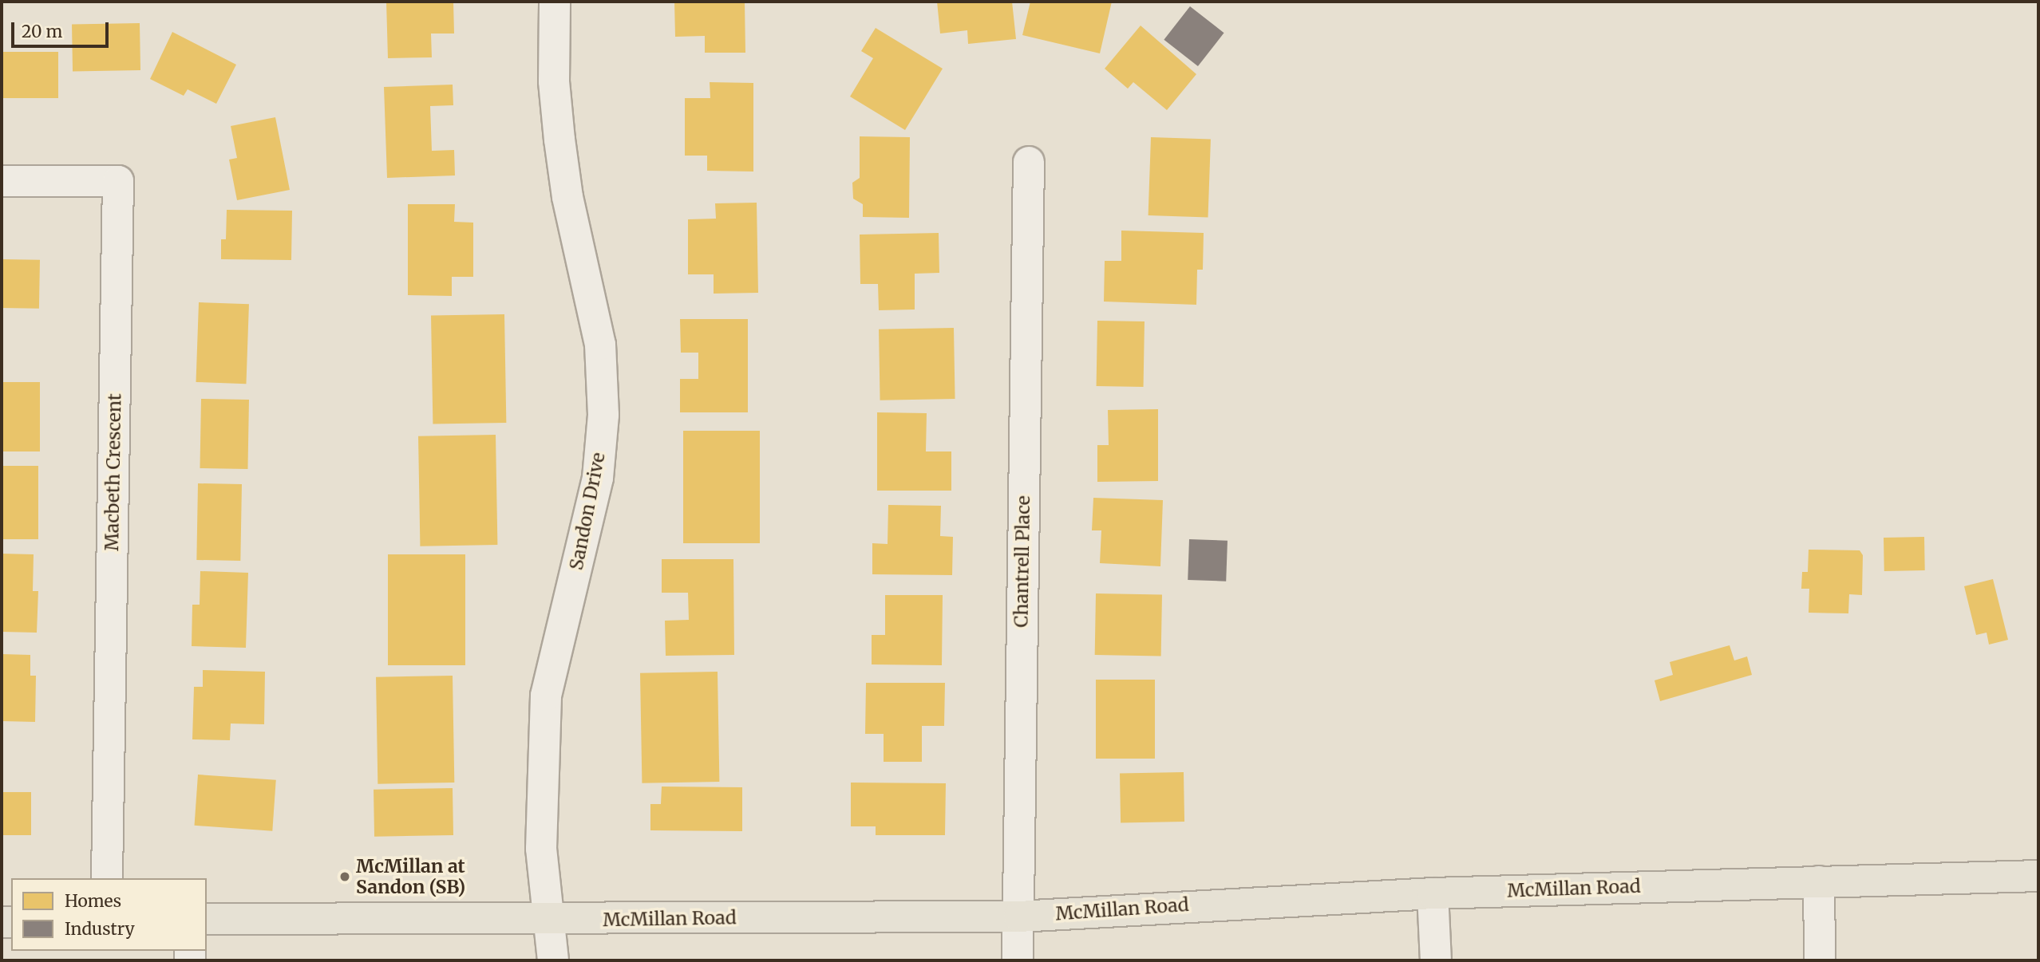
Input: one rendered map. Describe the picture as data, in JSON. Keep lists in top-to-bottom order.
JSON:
{
  "streets": {
    "main road": ["McMillan Road"],
    "street": ["Macbeth Crescent", "Sandon Drive", "Chantrell Place"]
  },
  "crossings": [
    ["Sandon Drive", "McMillan Road"],
    ["Chantrell Place", "McMillan Road"]
  ],
  "places": ["McMillan at Sandon (SB)"],
  "legend": ["Homes", "Industry"],
  "scale_bar": "20 m"
}
